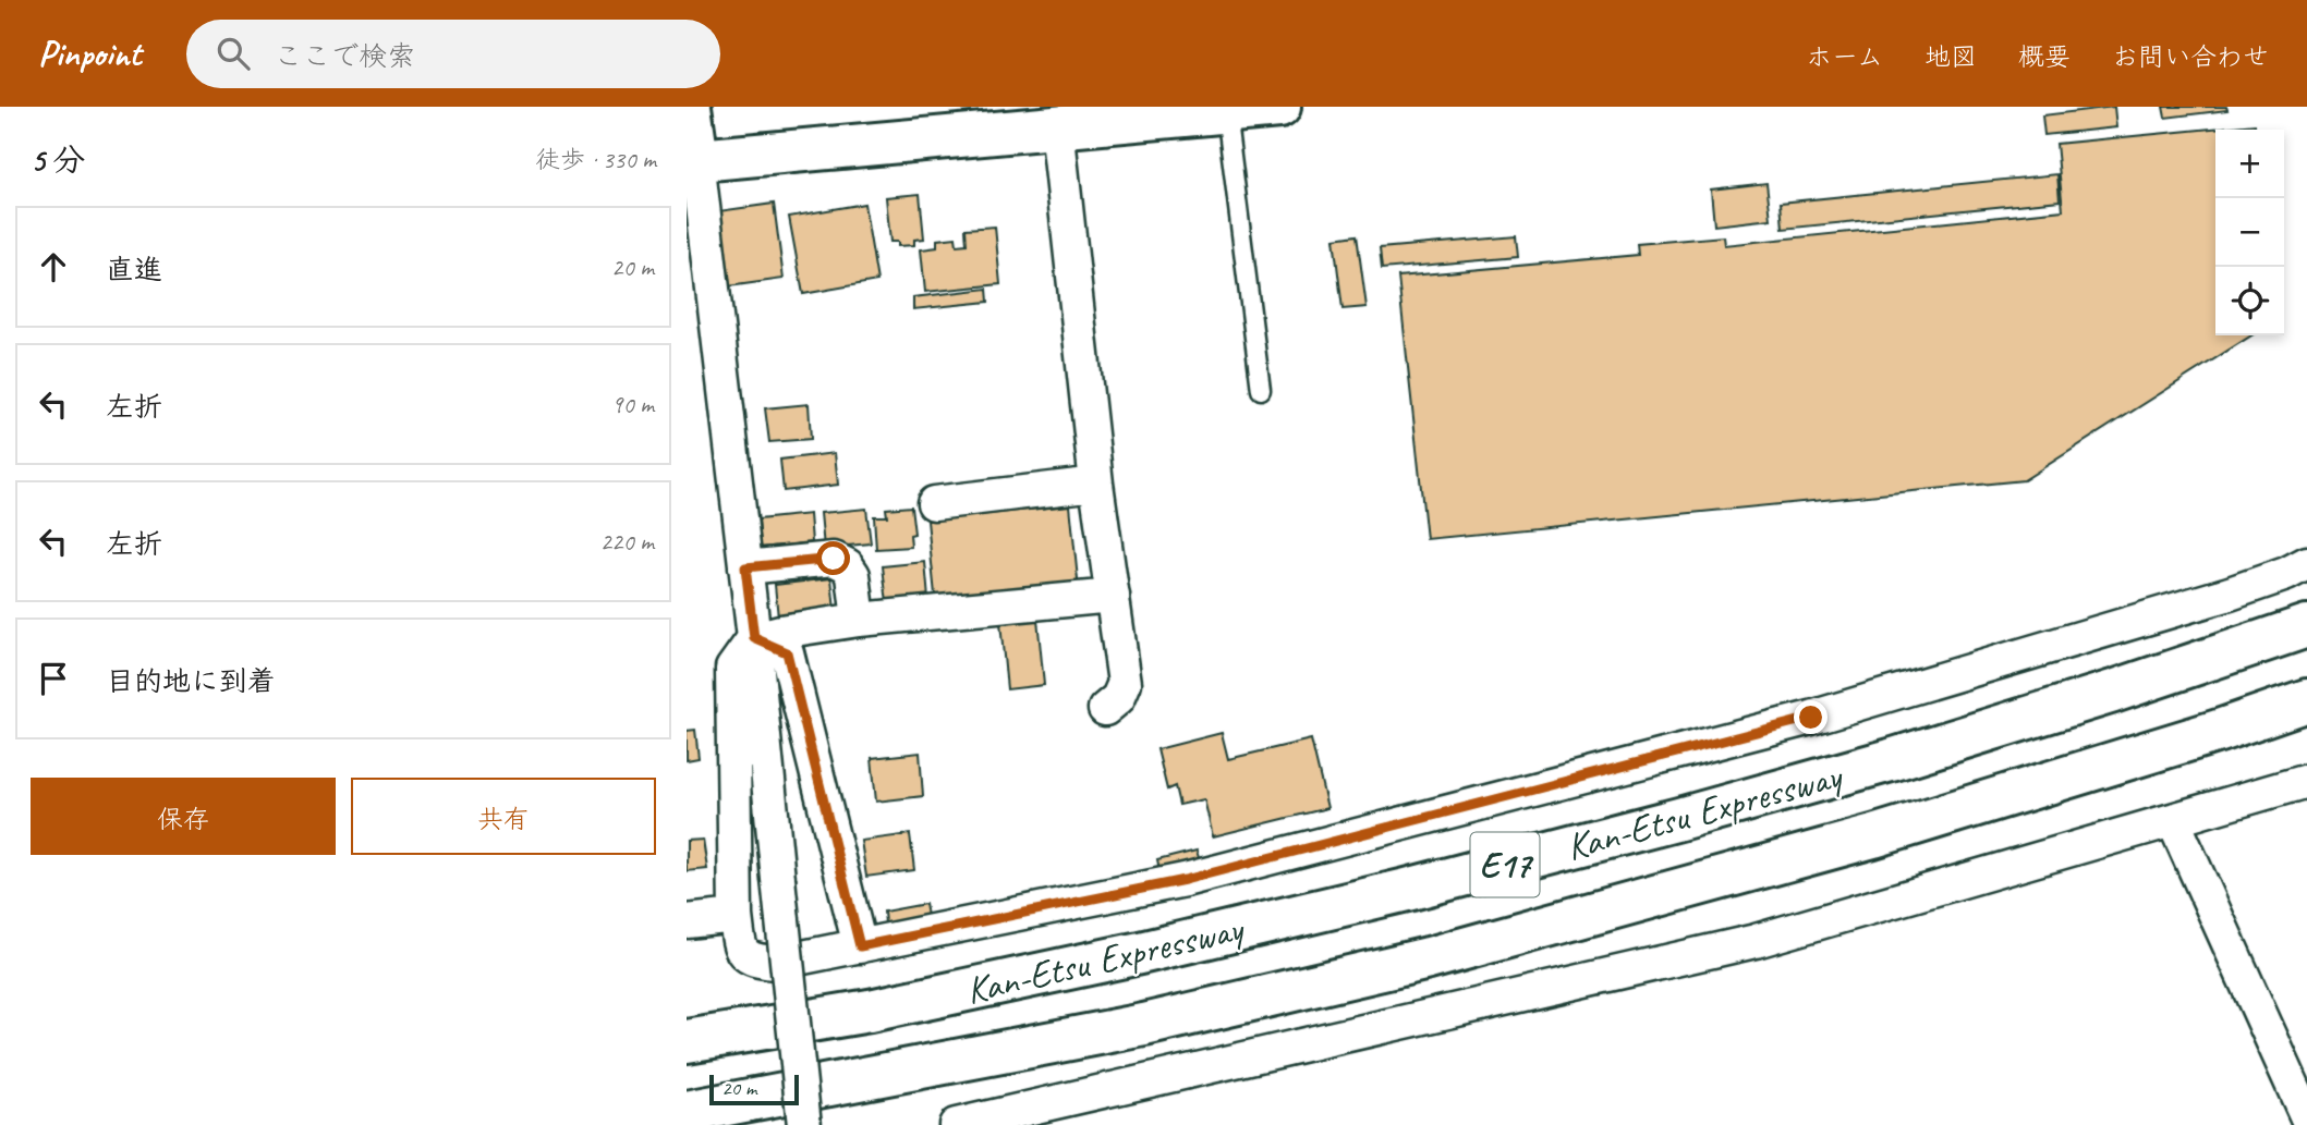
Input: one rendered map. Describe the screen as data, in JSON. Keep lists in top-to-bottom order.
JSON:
{
  "streets": {
    "main road": ["Kan-Etsu Expressway", "E17"]
  },
  "scale_bar": "20 m",
  "page": {
    "header": "Pinpoint",
    "search": "ここで検索",
    "nav": [
      "ホーム",
      "地図",
      "概要",
      "お問い合わせ"
    ],
    "heading": ["5 分", "徒歩 · 330 m"],
    "map_buttons": ["+", "−"],
    "list": [
      ["直進", "20 m"],
      ["左折", "90 m"],
      ["左折", "220 m"],
      "目的地に到着"
    ],
    "buttons": ["保存", "共有"],
    "scale": "20 m"
  }
}
